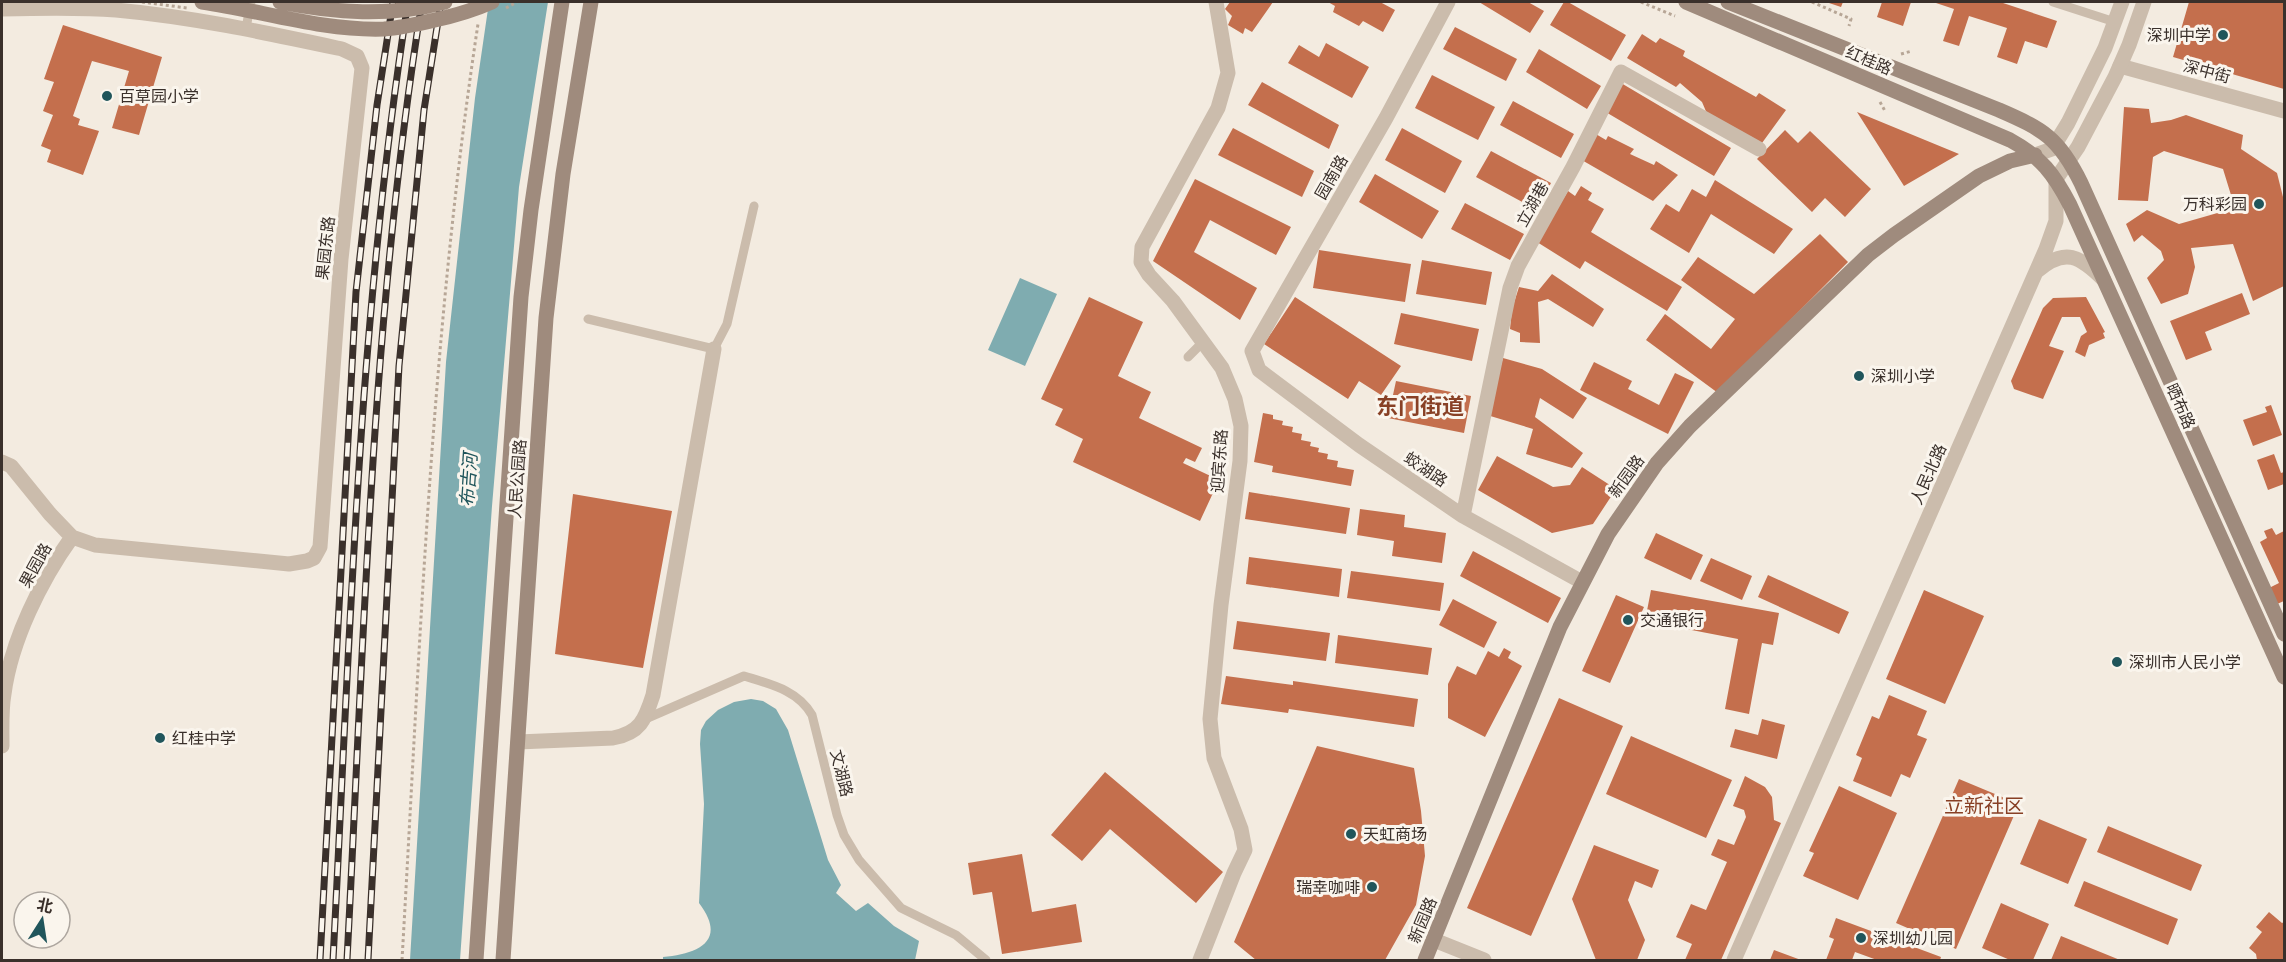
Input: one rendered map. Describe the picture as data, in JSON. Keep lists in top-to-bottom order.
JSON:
{
  "streets": {
    "main road": [
      "红桂路",
      "晒布路",
      "新园路",
      "人民公园路"
    ],
    "street": [
      "深中街",
      "园南路",
      "立湖巷",
      "果园东路",
      "迎宾东路",
      "蛟湖路",
      "人民北路",
      "果园路"
    ],
    "lane": ["文湖路"]
  },
  "crossings": [
    ["红桂路", "晒布路"],
    ["红桂路", "新园路"],
    ["园南路", "蛟湖路"],
    ["立湖巷", "蛟湖路"],
    ["果园东路", "果园路"],
    ["晒布路", "人民北路"],
    ["晒布路", "新园路"],
    ["蛟湖路", "新园路"]
  ],
  "districts": ["东门街道", "立新社区"],
  "water": ["布吉河"],
  "places": [
    "深圳中学",
    "百草园小学",
    "万科彩园",
    "深圳小学",
    "交通银行",
    "深圳市人民小学",
    "红桂中学",
    "天虹商场",
    "瑞幸咖啡",
    "深圳幼儿园"
  ],
  "north": "top"
}
